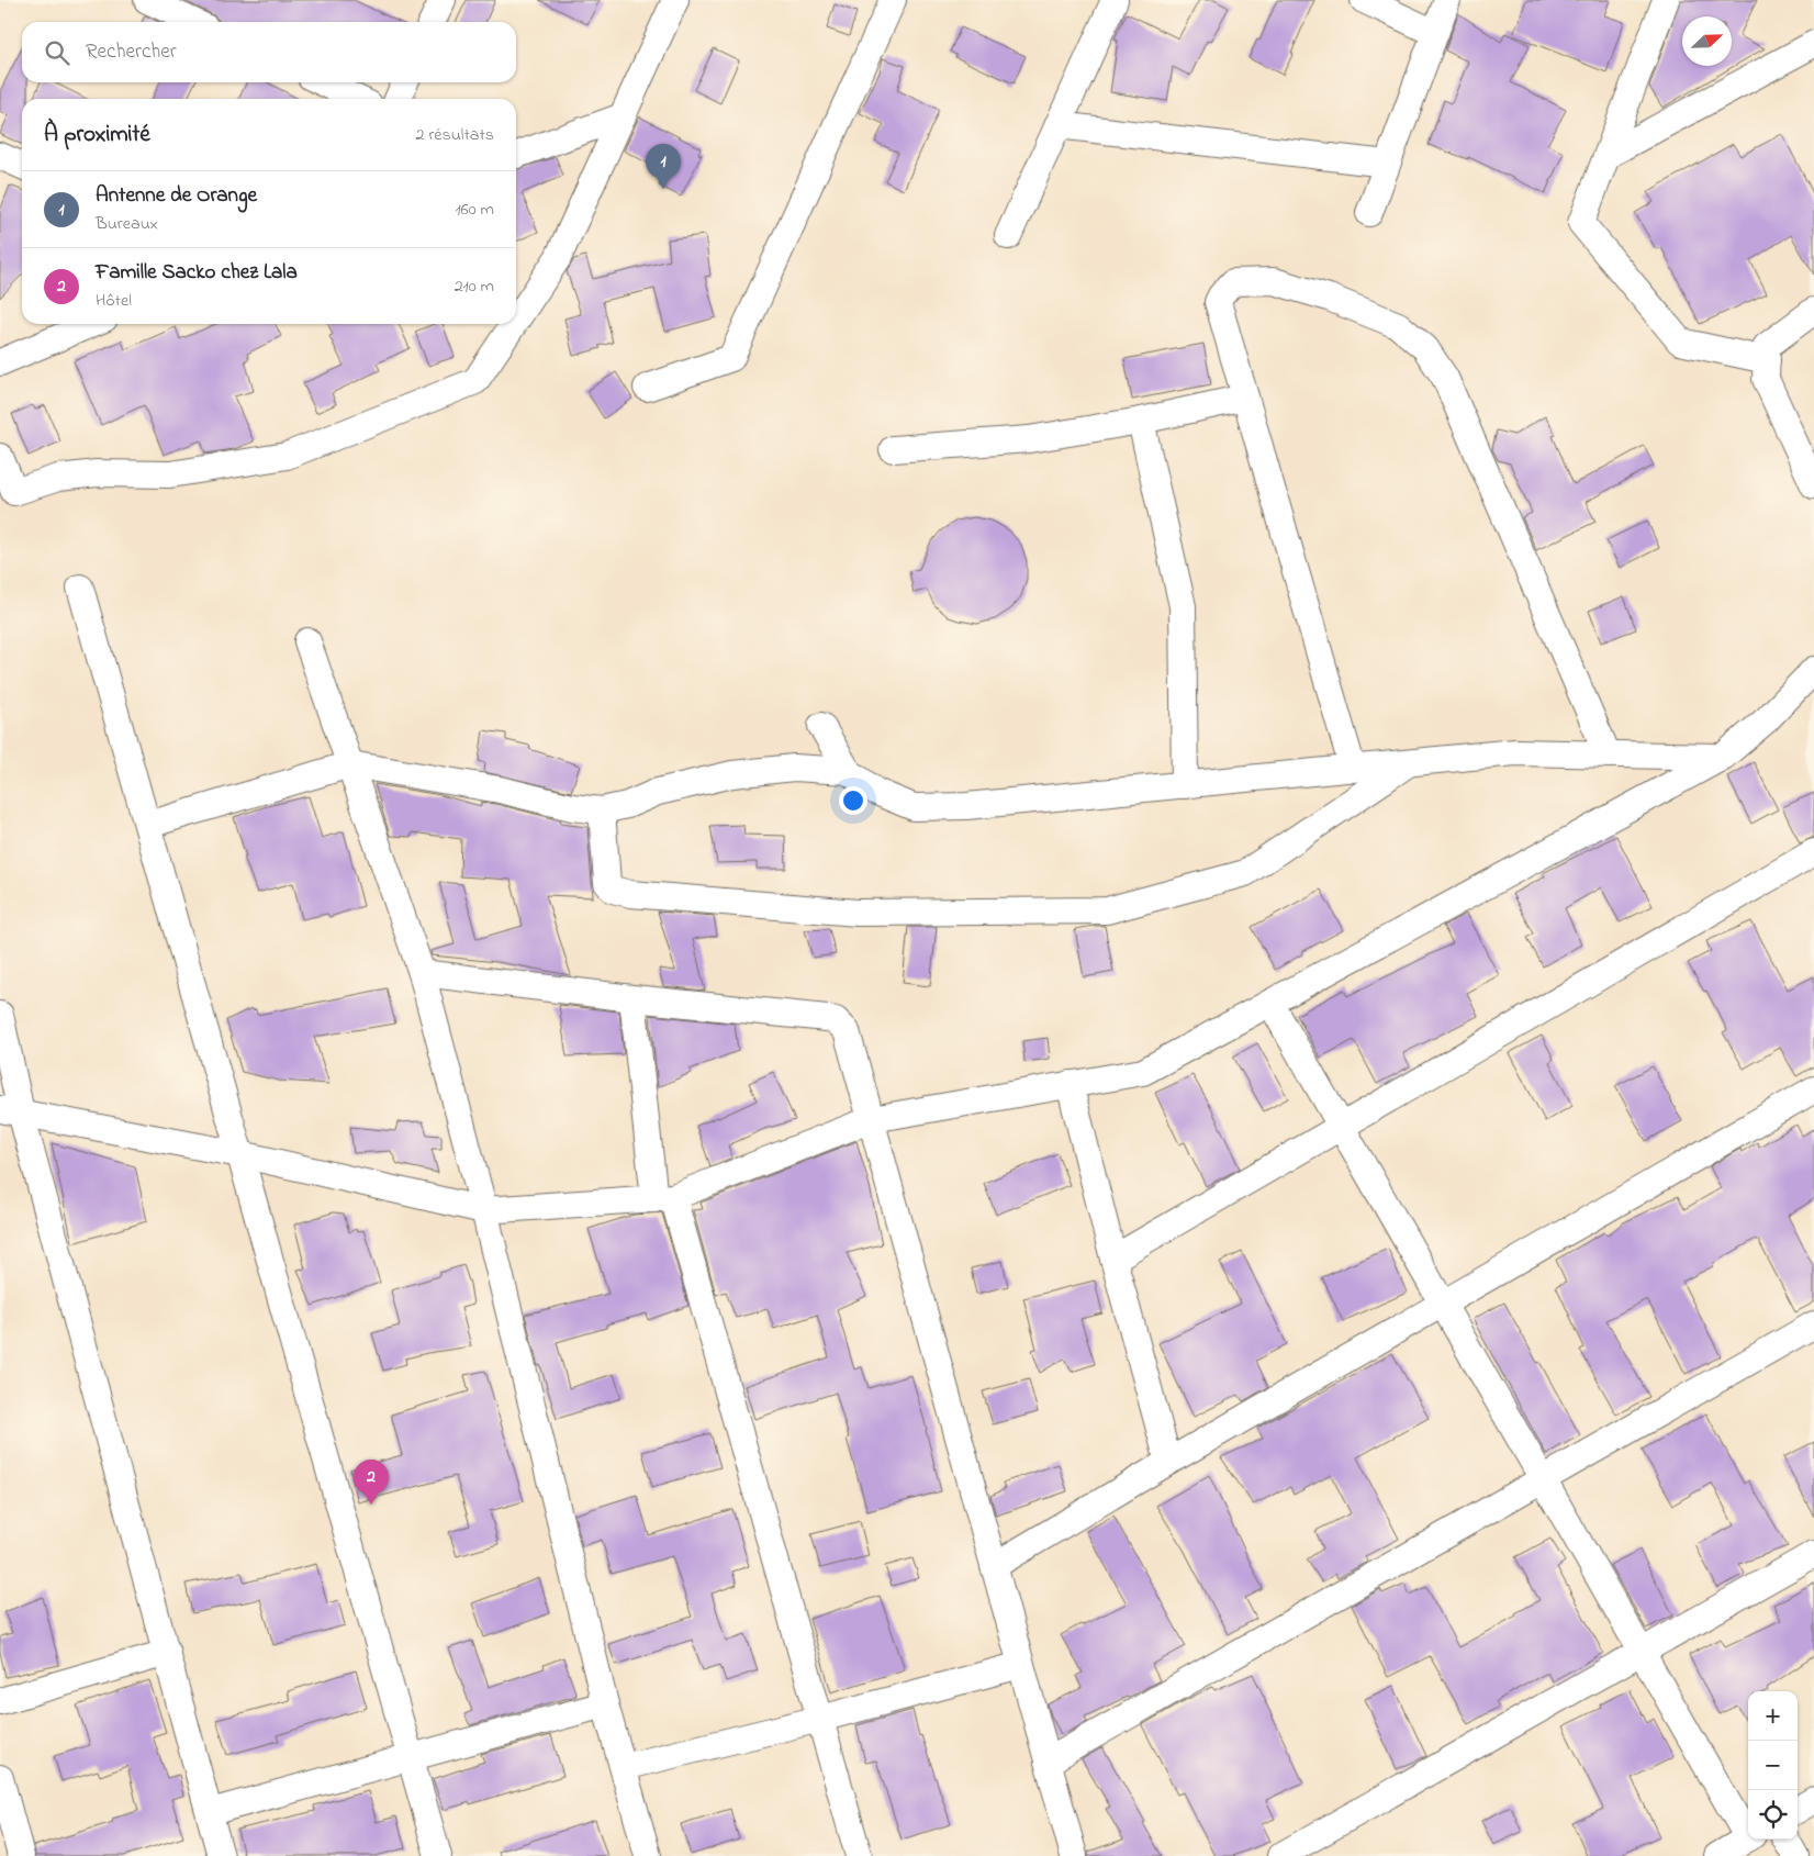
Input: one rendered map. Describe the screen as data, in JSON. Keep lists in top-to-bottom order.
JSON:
{
  "north": "top right",
  "page": {
    "search": "Rechercher",
    "heading": ["À proximité", "2 résultats"],
    "pins": ["1", "2"],
    "list": [
      {
        "mark": "1",
        "name": "Antenne de Orange",
        "note": "Bureaux",
        "value": "160 m"
      },
      {
        "mark": "2",
        "name": "Famille Sacko chez Lala",
        "note": "Hôtel",
        "value": "210 m"
      }
    ],
    "map_buttons": ["+", "−"]
  }
}
